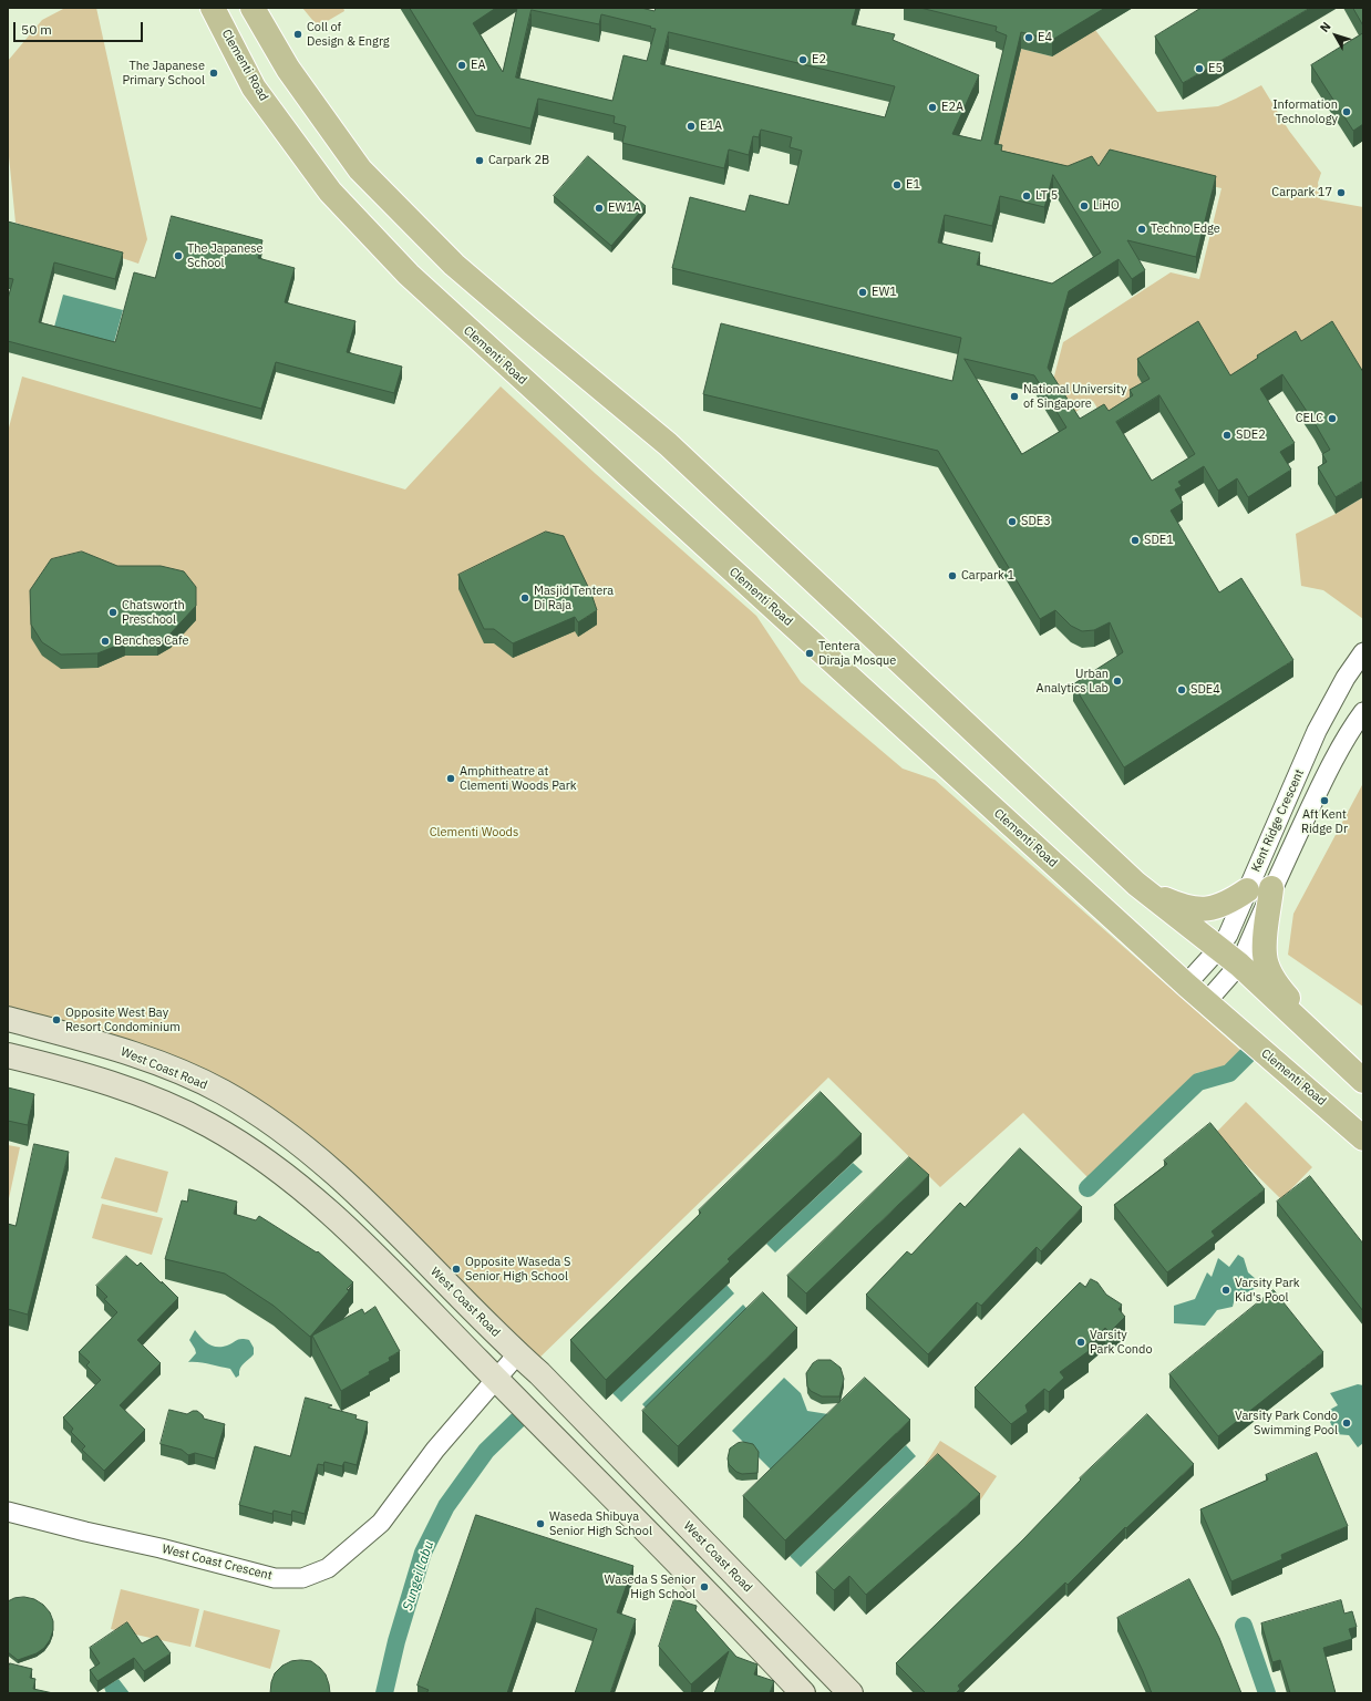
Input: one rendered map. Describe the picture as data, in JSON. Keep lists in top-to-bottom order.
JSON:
{
  "streets": {
    "main road": ["Clementi Road", "West Coast Road"],
    "street": ["Kent Ridge Crescent", "West Coast Crescent"]
  },
  "crossings": [
    ["Clementi Road", "Kent Ridge Crescent"],
    ["West Coast Road", "West Coast Crescent"]
  ],
  "water": ["Sungei Labu"],
  "parks": ["Clementi Woods"],
  "places": [
    "Coll of Design & Engrg",
    "E4",
    "E2",
    "EA",
    "E5",
    "The Japanese Primary School",
    "E2A",
    "Information Technology",
    "E1A",
    "Carpark 2B",
    "E1",
    "Carpark 17",
    "LT 5",
    "LiHO",
    "EW1A",
    "Techno Edge",
    "The Japanese School",
    "EW1",
    "National University of Singapore",
    "CELC",
    "SDE2",
    "SDE3",
    "SDE1",
    "Carpark 1",
    "Masjid Tentera Di Raja",
    "Chatsworth Preschool",
    "Benches Cafe",
    "Tentera Diraja Mosque",
    "Urban Analytics Lab",
    "SDE4",
    "Amphitheatre at Clementi Woods Park",
    "Aft Kent Ridge Dr",
    "Opposite West Bay Resort Condominium",
    "Opposite Waseda S Senior High School",
    "Varsity Park Kid's Pool",
    "Varsity Park Condo",
    "Varsity Park Condo Swimming Pool",
    "Waseda Shibuya Senior High School",
    "Waseda S Senior High School"
  ],
  "scale_bar": "50 m",
  "north": "top left"
}
